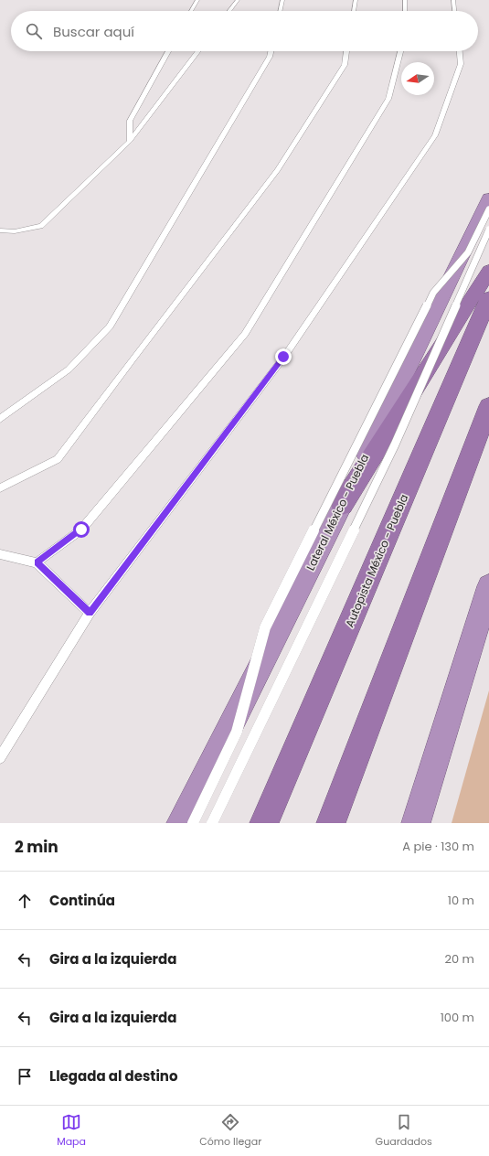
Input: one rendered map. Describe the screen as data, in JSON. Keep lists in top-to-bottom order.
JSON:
{
  "streets": {
    "highway": ["Lateral México - Puebla", "Autopista México - Puebla"]
  },
  "north": "left",
  "page": {
    "search": "Buscar aquí",
    "heading": ["2 min", "A pie · 130 m"],
    "list": [
      ["Continúa", "10 m"],
      ["Gira a la izquierda", "20 m"],
      ["Gira a la izquierda", "100 m"],
      "Llegada al destino"
    ],
    "nav": ["Mapa", "Cómo llegar", "Guardados"]
  }
}
